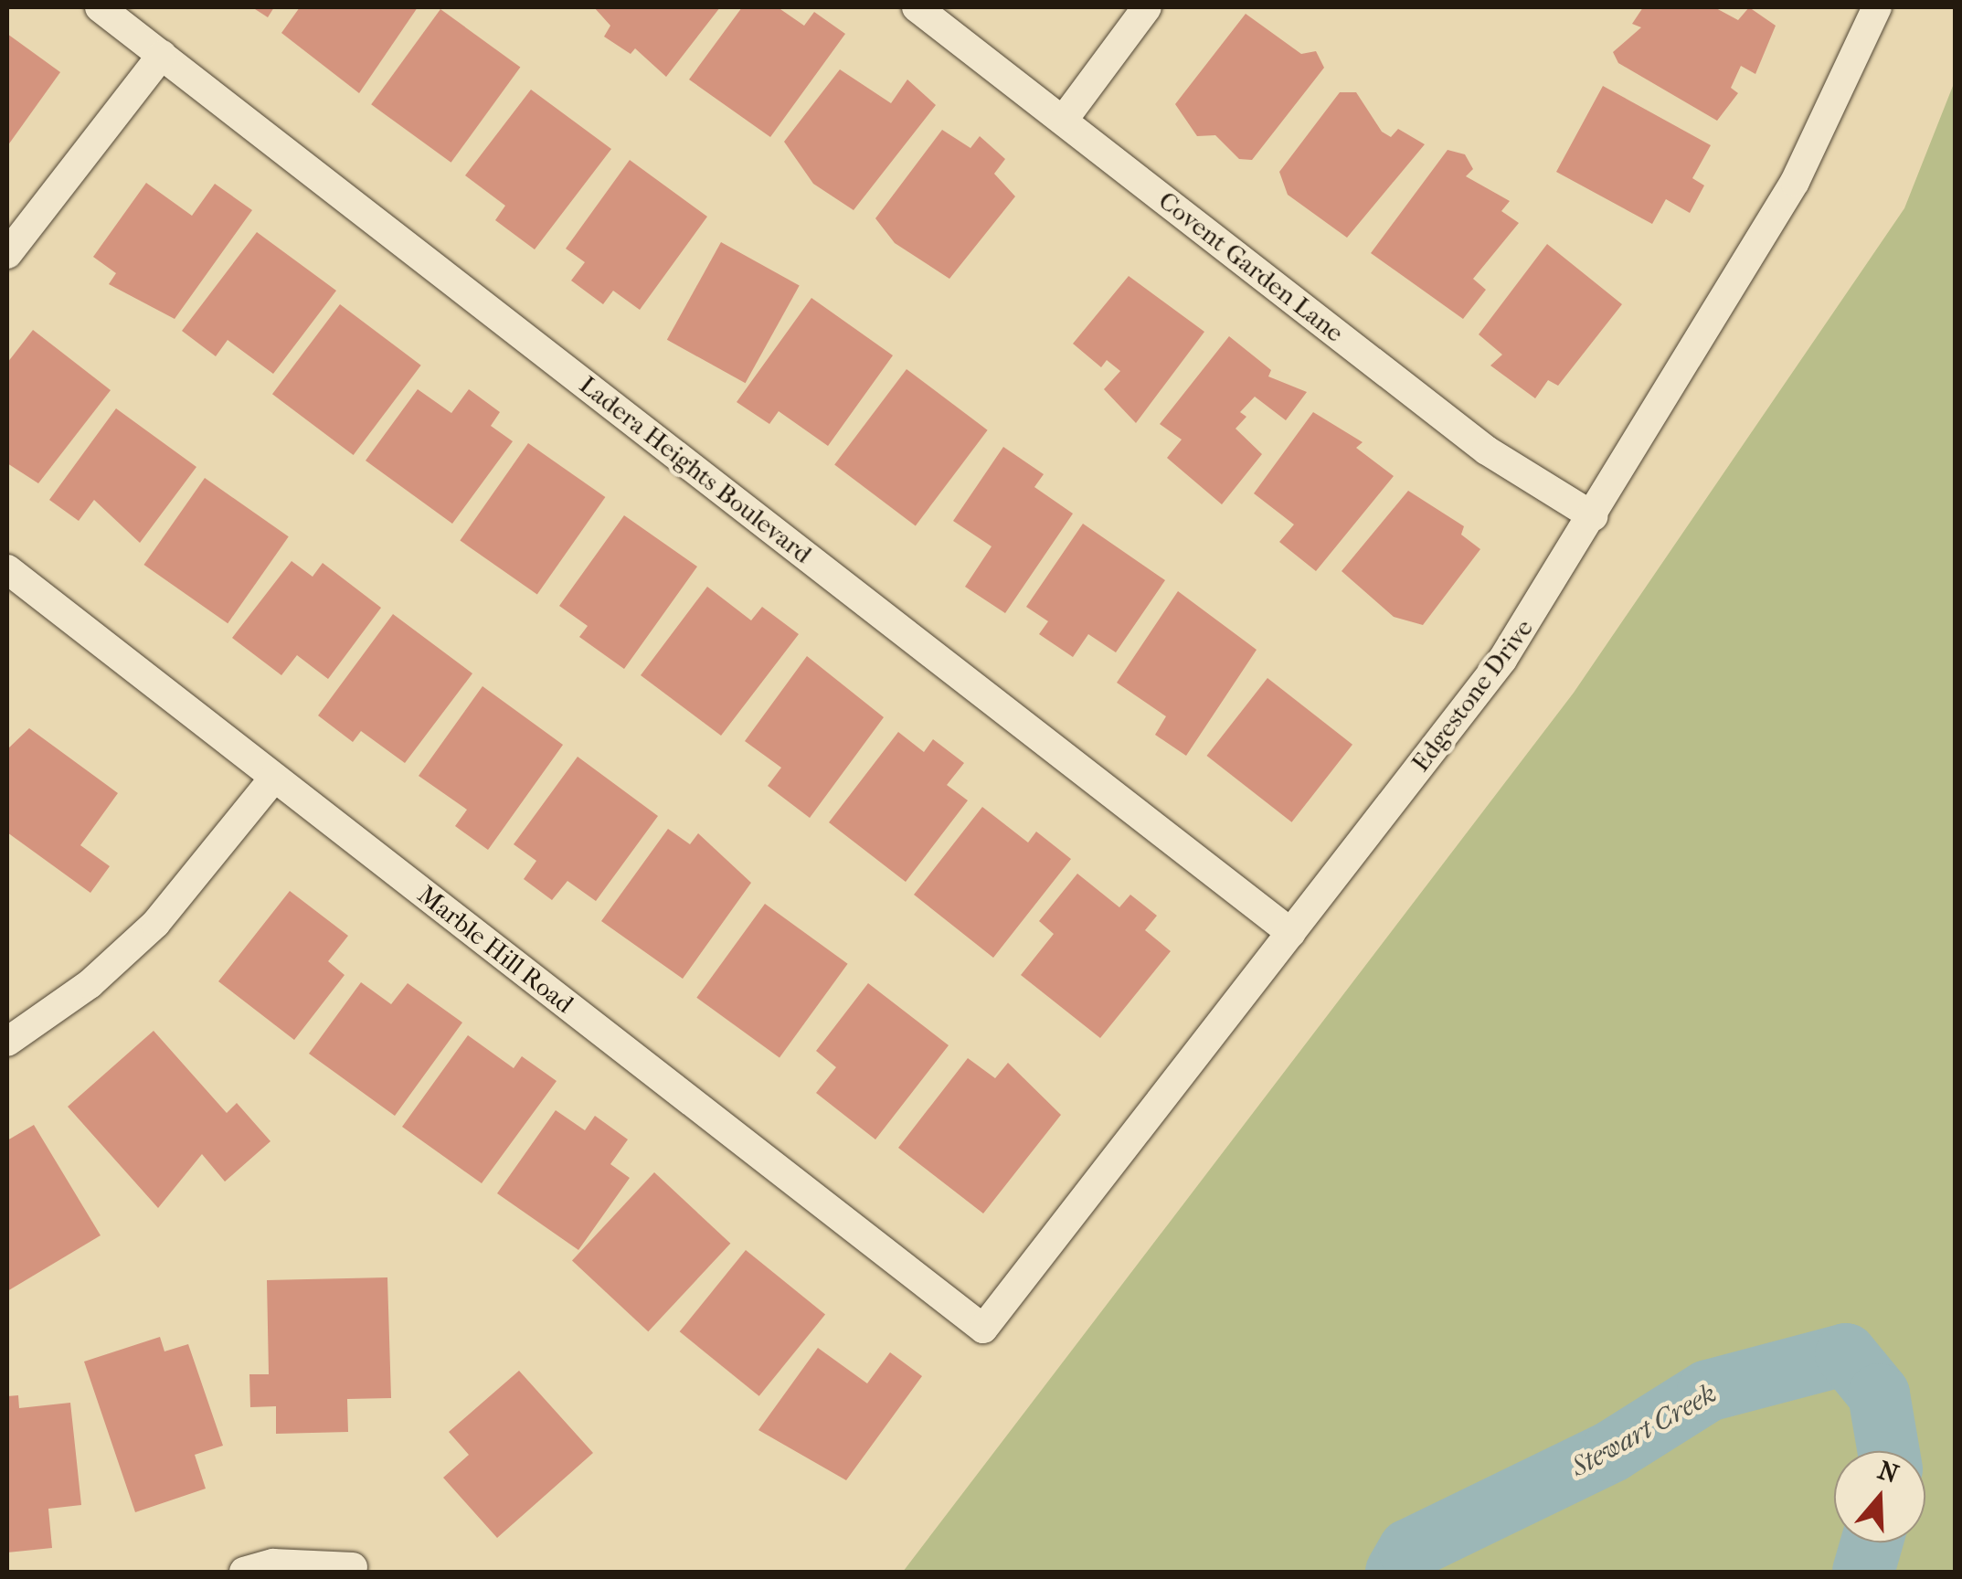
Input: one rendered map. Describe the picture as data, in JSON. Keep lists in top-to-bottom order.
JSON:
{
  "streets": {
    "street": [
      "Covent Garden Lane",
      "Ladera Heights Boulevard",
      "Edgestone Drive",
      "Marble Hill Road"
    ]
  },
  "crossings": [
    ["Covent Garden Lane", "Edgestone Drive"],
    ["Ladera Heights Boulevard", "Edgestone Drive"],
    ["Edgestone Drive", "Marble Hill Road"]
  ],
  "water": ["Stewart Creek"],
  "north": "top"
}
